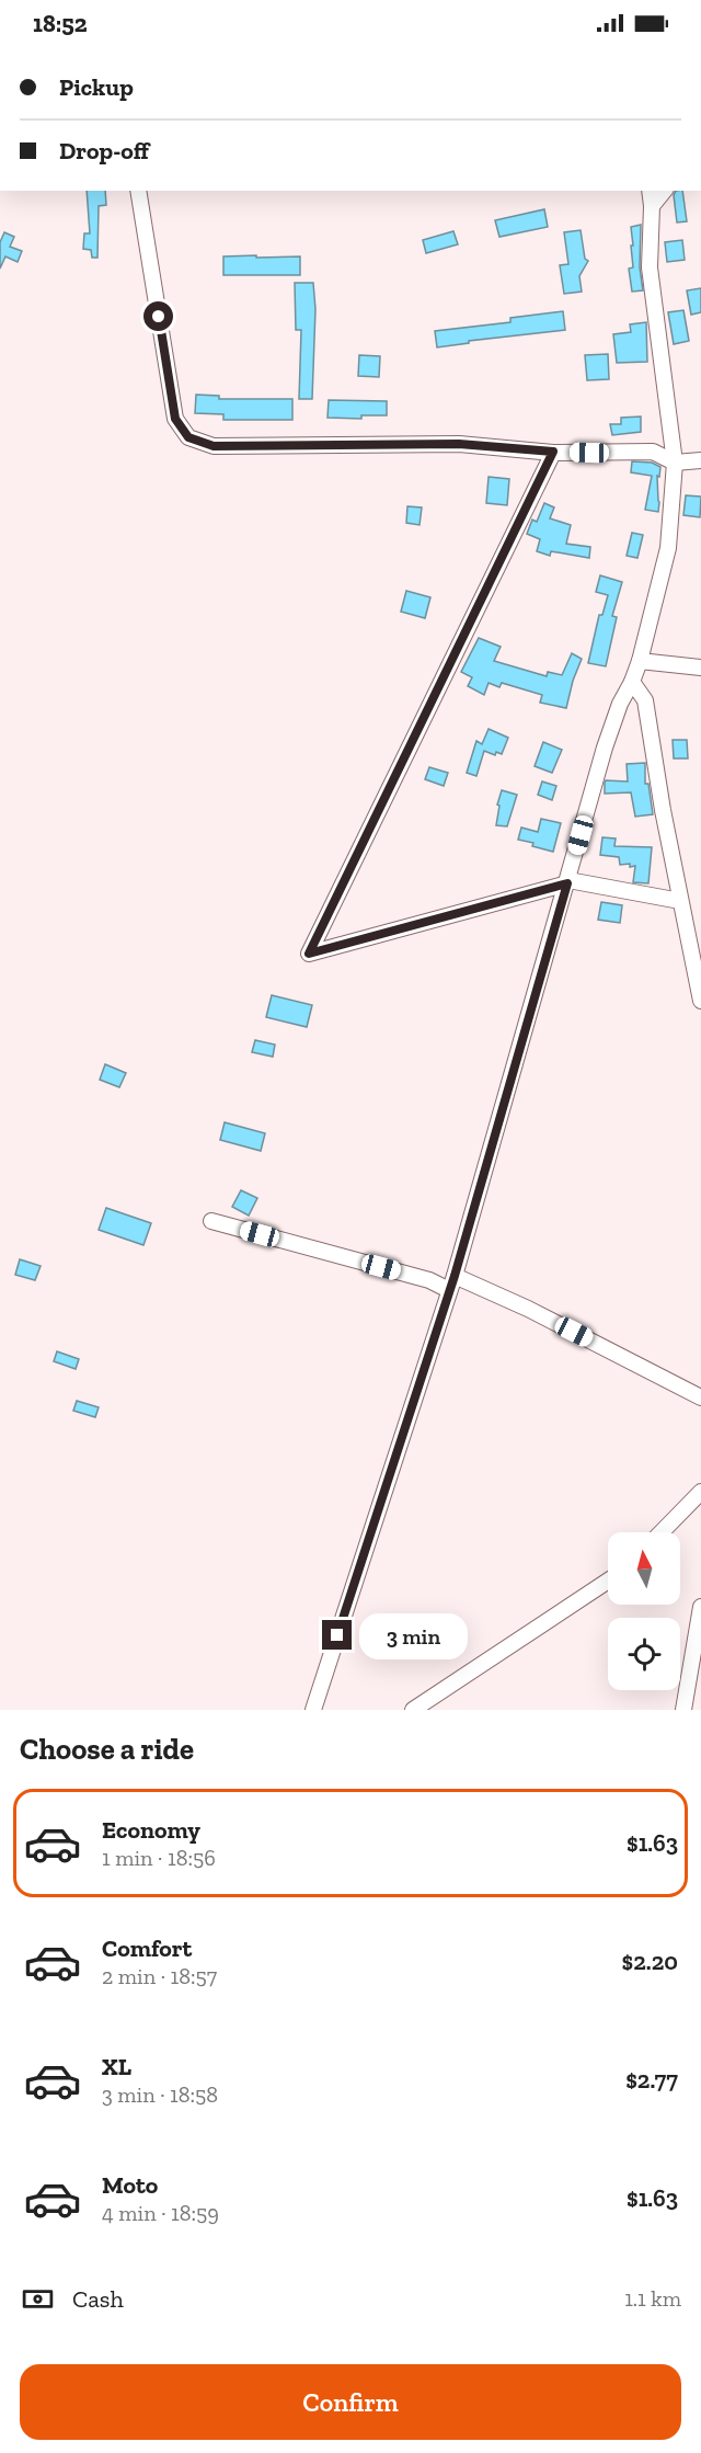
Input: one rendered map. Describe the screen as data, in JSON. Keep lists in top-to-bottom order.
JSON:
{
  "north": "top",
  "page": {
    "status": "18:52",
    "banner": ["Pickup", "Drop-off"],
    "bubble": "3 min",
    "heading": "Choose a ride",
    "list": [
      {
        "name": "Economy",
        "note": "1 min · 18:56",
        "value": "$1.63"
      },
      {
        "name": "Comfort",
        "note": "2 min · 18:57",
        "value": "$2.20"
      },
      {
        "name": "XL",
        "note": "3 min · 18:58",
        "value": "$2.77"
      },
      {
        "name": "Moto",
        "note": "4 min · 18:59",
        "value": "$1.63"
      }
    ],
    "pay": ["Cash", "1.1 km"],
    "buttons": "Confirm"
  }
}
